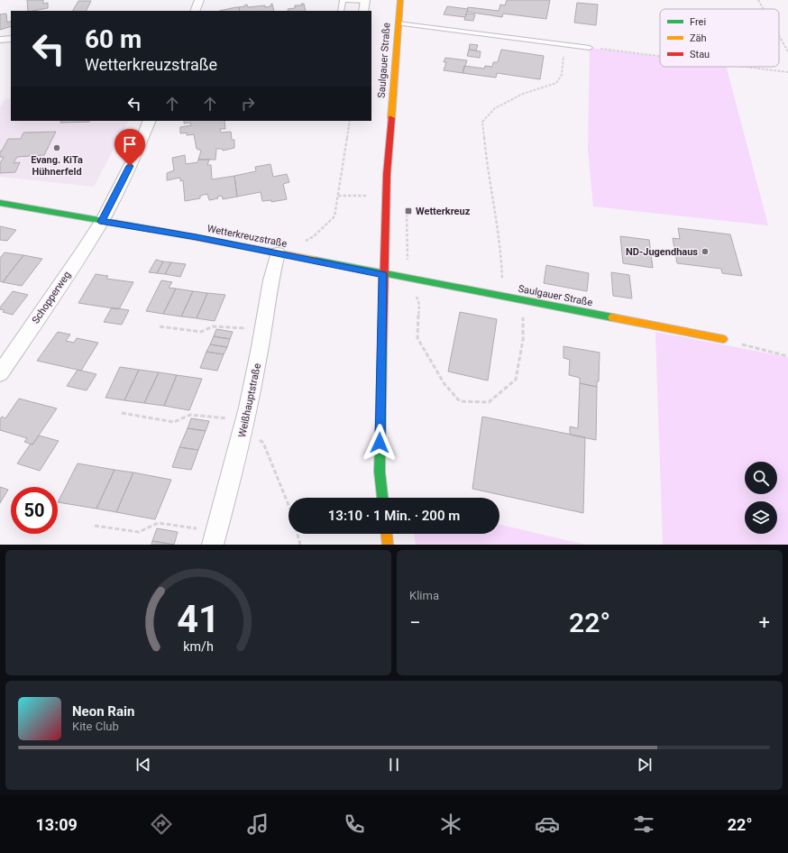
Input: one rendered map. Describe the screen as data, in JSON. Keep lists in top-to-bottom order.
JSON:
{
  "streets": {
    "main road": ["Saulgauer Straße", "Wetterkreuzstraße"],
    "street": ["Schopperweg", "Weißhauptstraße"]
  },
  "crossings": [
    ["Saulgauer Straße", "Wetterkreuzstraße"],
    ["Wetterkreuzstraße", "Schopperweg"],
    ["Wetterkreuzstraße", "Weißhauptstraße"]
  ],
  "places": {
    "other": ["Evang. KiTa Hühnerfeld", "ND-Jugendhaus"],
    "transit": ["Wetterkreuz"]
  },
  "legend": ["Frei", "Zäh", "Stau"],
  "page": {
    "turn": ["60 m", "Wetterkreuzstraße"],
    "limit": "50",
    "trip": "13:10 · 1 Min. · 200 m",
    "tile": "Klima",
    "heat": ["−", "22°", "+"],
    "song": ["Neon Rain", "Kite Club"],
    "tabs": ["13:09", "22°"],
    "gauge": ["41", "km/h"]
  }
}
